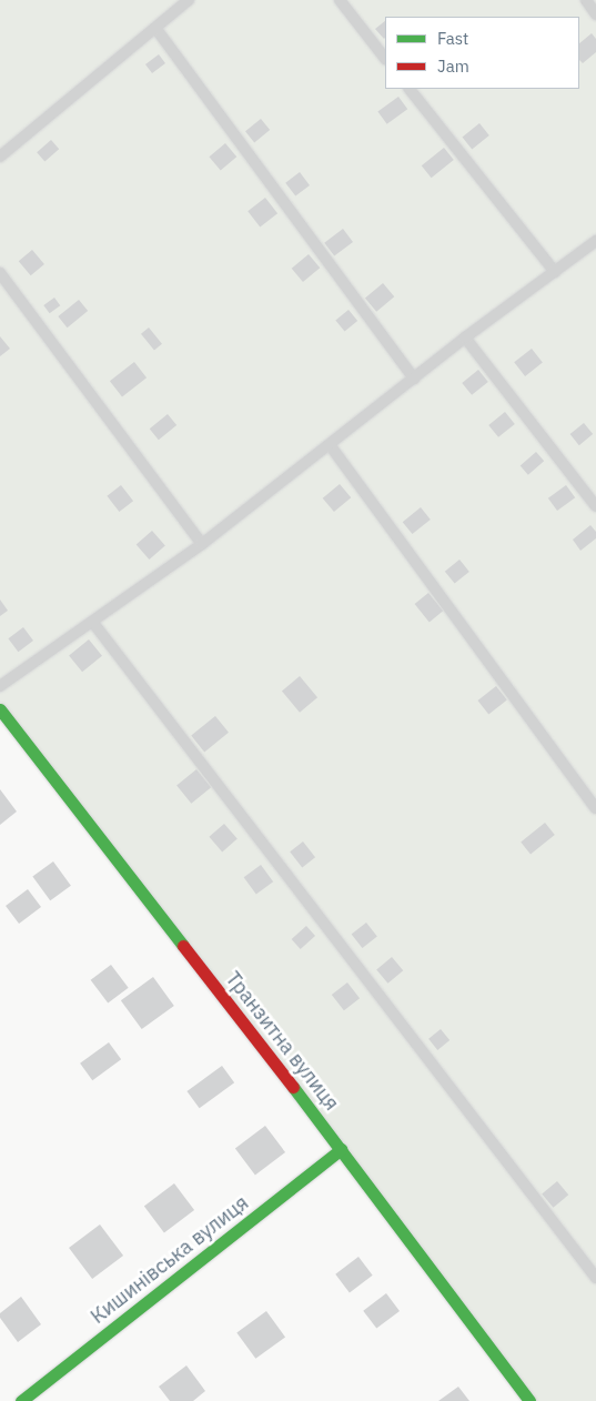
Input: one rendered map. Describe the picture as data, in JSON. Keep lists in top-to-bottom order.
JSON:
{
  "streets": {
    "street": ["Транзитна вулиця", "Кишинівська вулиця"]
  },
  "crossings": [
    ["Транзитна вулиця", "Кишинівська вулиця"]
  ],
  "legend": ["Fast", "Jam"]
}
